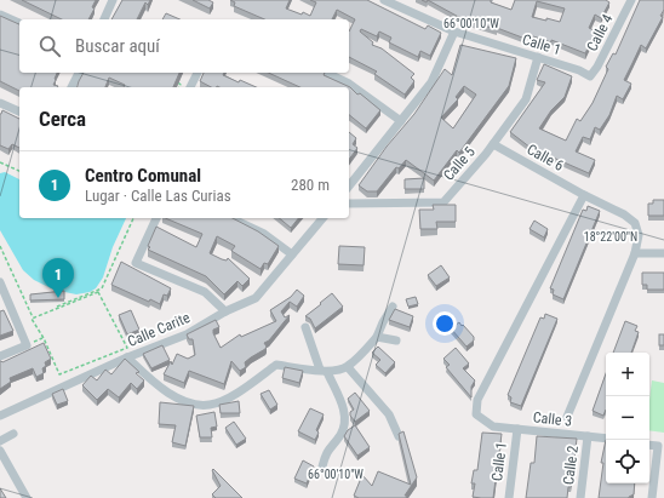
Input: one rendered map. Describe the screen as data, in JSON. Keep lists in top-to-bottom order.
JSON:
{
  "streets": {
    "street": [
      "Calle 4",
      "Calle 1",
      "Calle 6",
      "Calle 5",
      "Calle Carite",
      "Calle 3",
      "Calle 2"
    ]
  },
  "crossings": [
    ["Calle 4", "Calle 1"],
    ["Calle 1", "Calle 5"],
    ["Calle 1", "Calle 3"],
    ["Calle 6", "Calle 5"],
    ["Calle 6", "Calle 3"],
    ["Calle 3", "Calle 2"]
  ],
  "page": {
    "search": "Buscar aquí",
    "heading": "Cerca",
    "list": [
      {
        "mark": "1",
        "name": "Centro Comunal",
        "note": "Lugar · Calle Las Curias",
        "value": "280 m"
      }
    ],
    "pins": "1",
    "map_buttons": ["+", "−"]
  },
  "coordinates": ["66°00'10\"W", "18°22'00\"N"]
}
